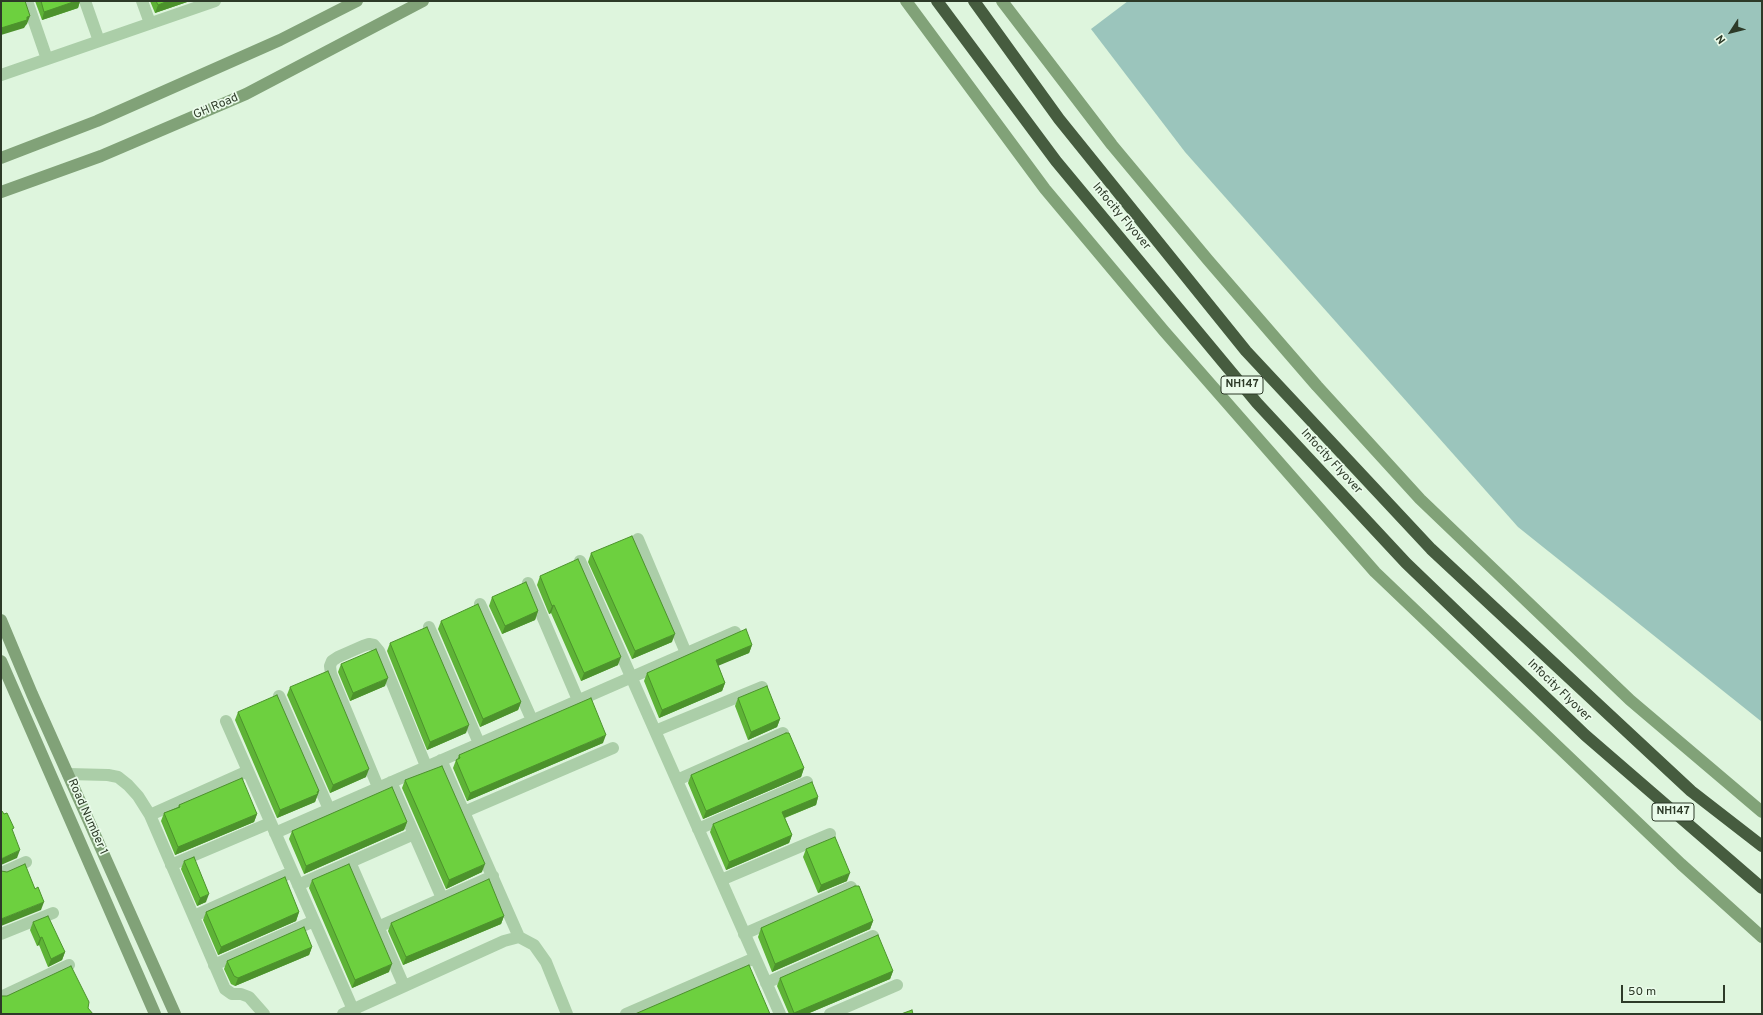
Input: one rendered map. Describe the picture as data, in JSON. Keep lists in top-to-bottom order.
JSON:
{
  "streets": {
    "highway": ["Infocity Flyover", "NH147"],
    "street": ["GH Road", "Road Number 1"]
  },
  "scale_bar": "50 m",
  "north": "bottom left"
}
